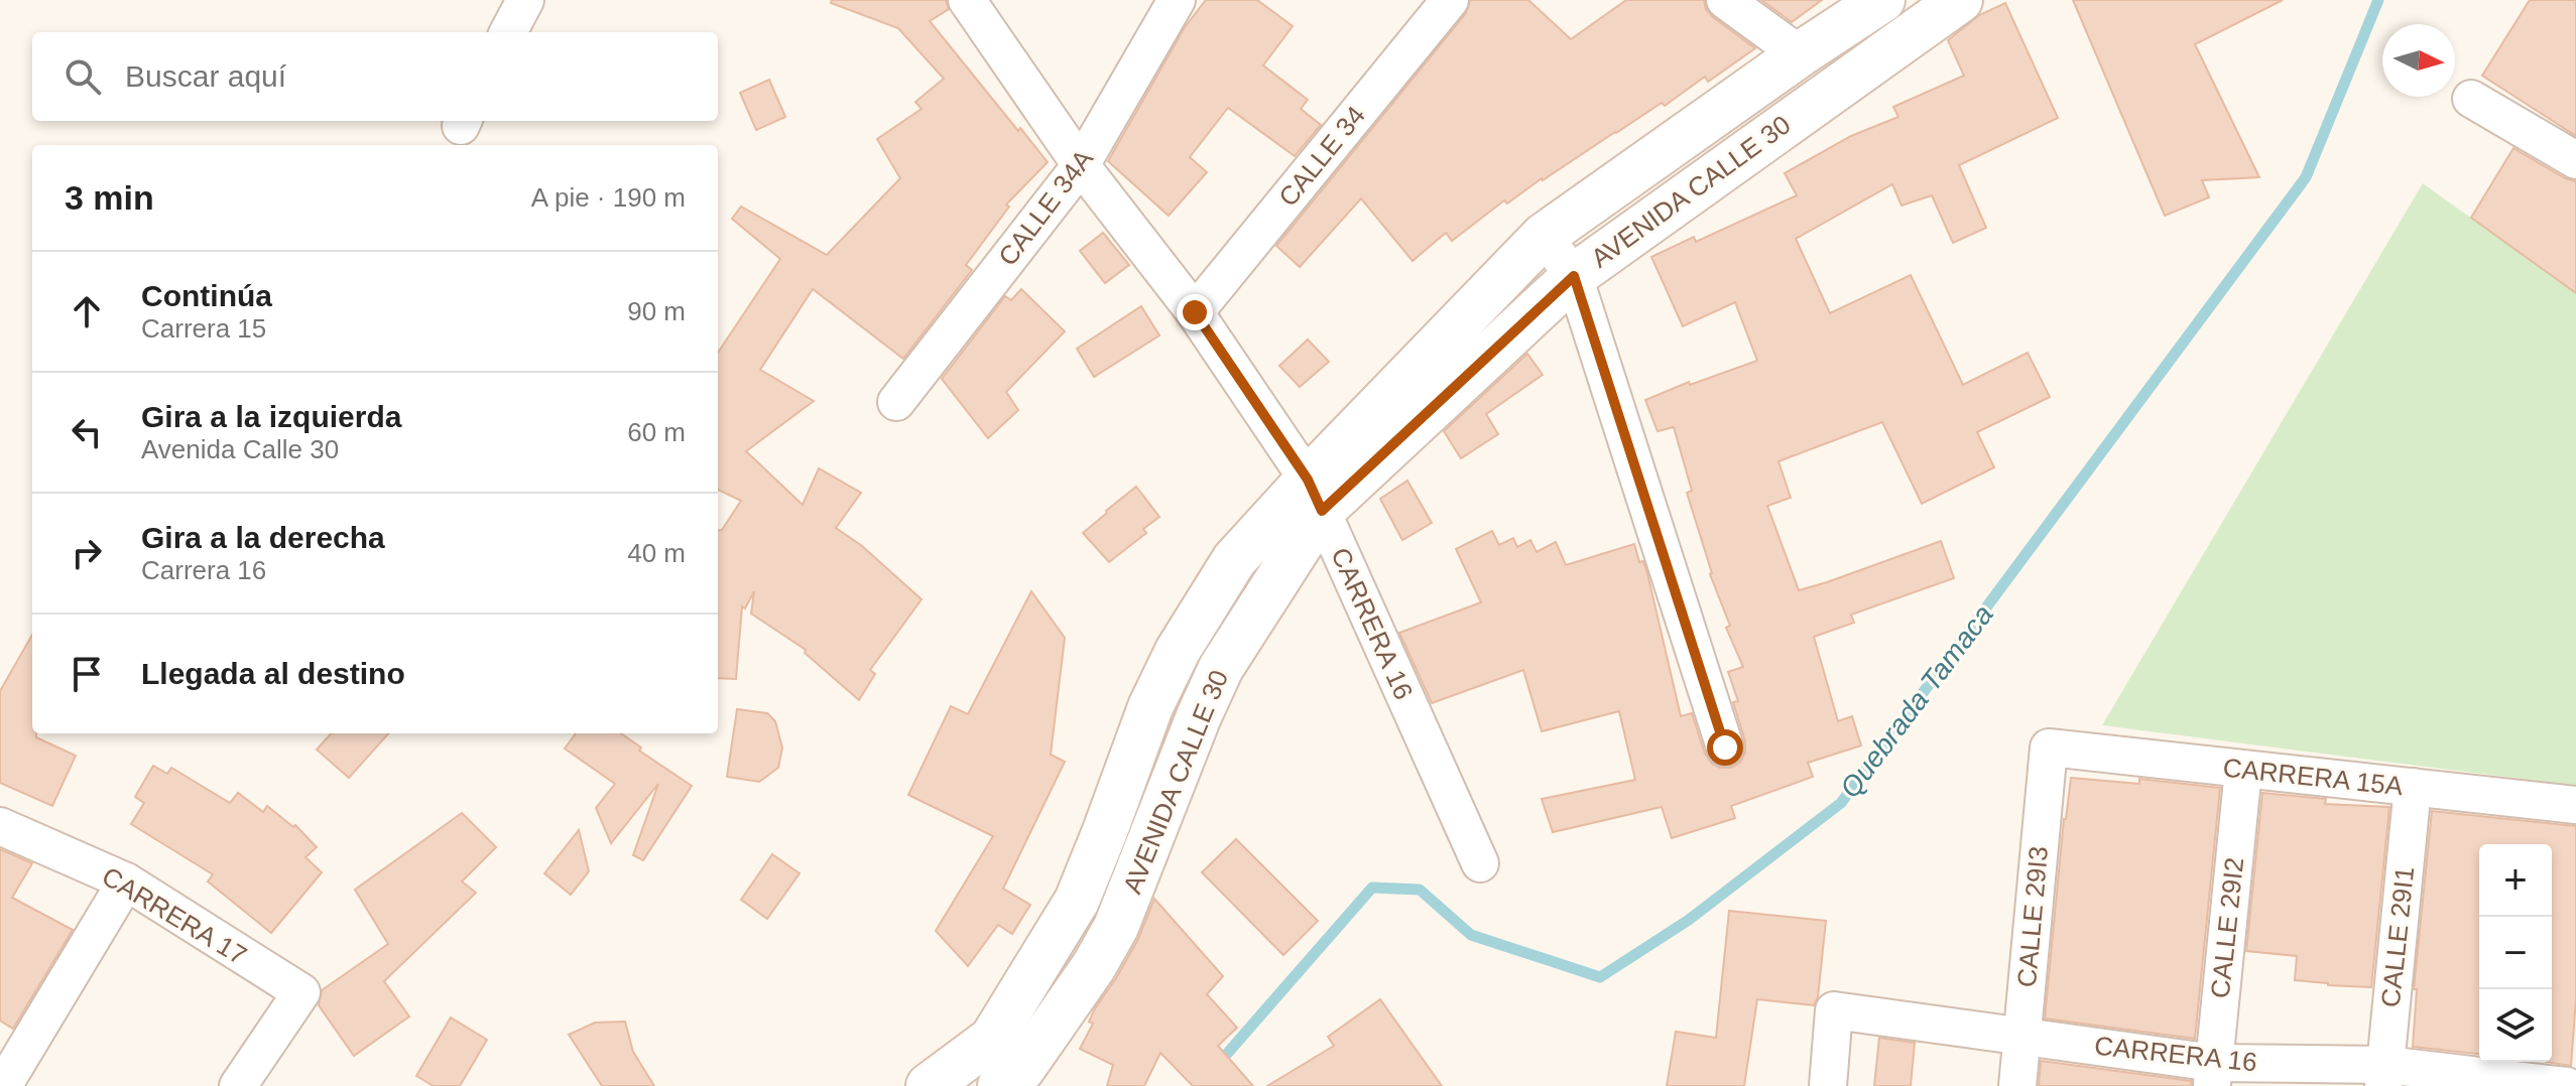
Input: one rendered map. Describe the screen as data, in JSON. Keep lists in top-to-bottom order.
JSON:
{
  "streets": {
    "main road": ["AVENIDA CALLE 30"],
    "street": [
      "CALLE 34",
      "CALLE 34A",
      "CARRERA 16",
      "CARRERA 15A",
      "CARRERA 17",
      "CALLE 29I3",
      "CALLE 29I2",
      "CALLE 29I1"
    ]
  },
  "crossings": [
    ["CALLE 34", "CARRERA 16"],
    ["AVENIDA CALLE 30", "CARRERA 16"],
    ["CALLE 34A", "CARRERA 16"],
    ["CARRERA 16", "CALLE 29I3"],
    ["CARRERA 16", "CALLE 29I2"],
    ["CARRERA 16", "CALLE 29I1"],
    ["CARRERA 15A", "CALLE 29I3"],
    ["CARRERA 15A", "CALLE 29I2"],
    ["CARRERA 15A", "CALLE 29I1"]
  ],
  "water": ["Quebrada Tamaca"],
  "north": "right",
  "page": {
    "search": "Buscar aquí",
    "heading": ["3 min", "A pie · 190 m"],
    "list": [
      ["Continúa", "Carrera 15", "90 m"],
      ["Gira a la izquierda", "Avenida Calle 30", "60 m"],
      ["Gira a la derecha", "Carrera 16", "40 m"],
      "Llegada al destino"
    ],
    "map_buttons": ["+", "−"]
  }
}
